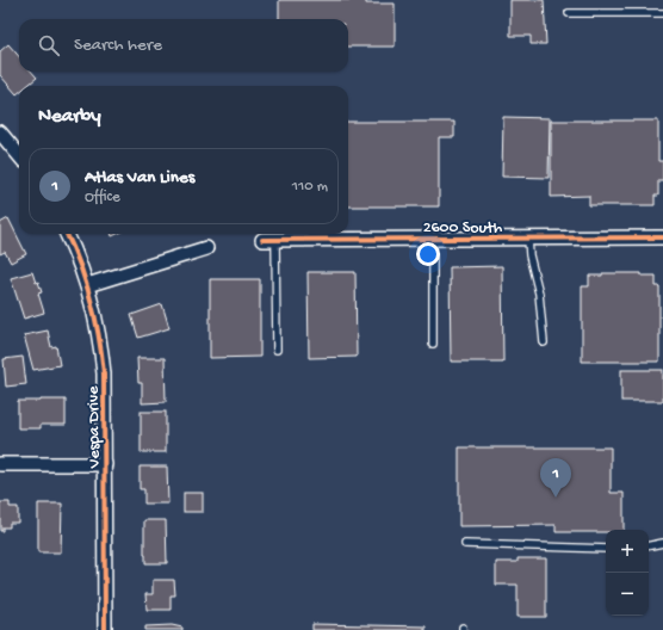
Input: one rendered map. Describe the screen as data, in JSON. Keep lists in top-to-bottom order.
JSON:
{
  "streets": {
    "street": ["2600 South", "Vespa Drive"]
  },
  "page": {
    "search": "Search here",
    "heading": "Nearby",
    "list": [
      {
        "mark": "1",
        "name": "Atlas Van Lines",
        "note": "Office",
        "value": "110 m"
      }
    ],
    "pins": "1",
    "map_buttons": ["+", "−"]
  }
}
